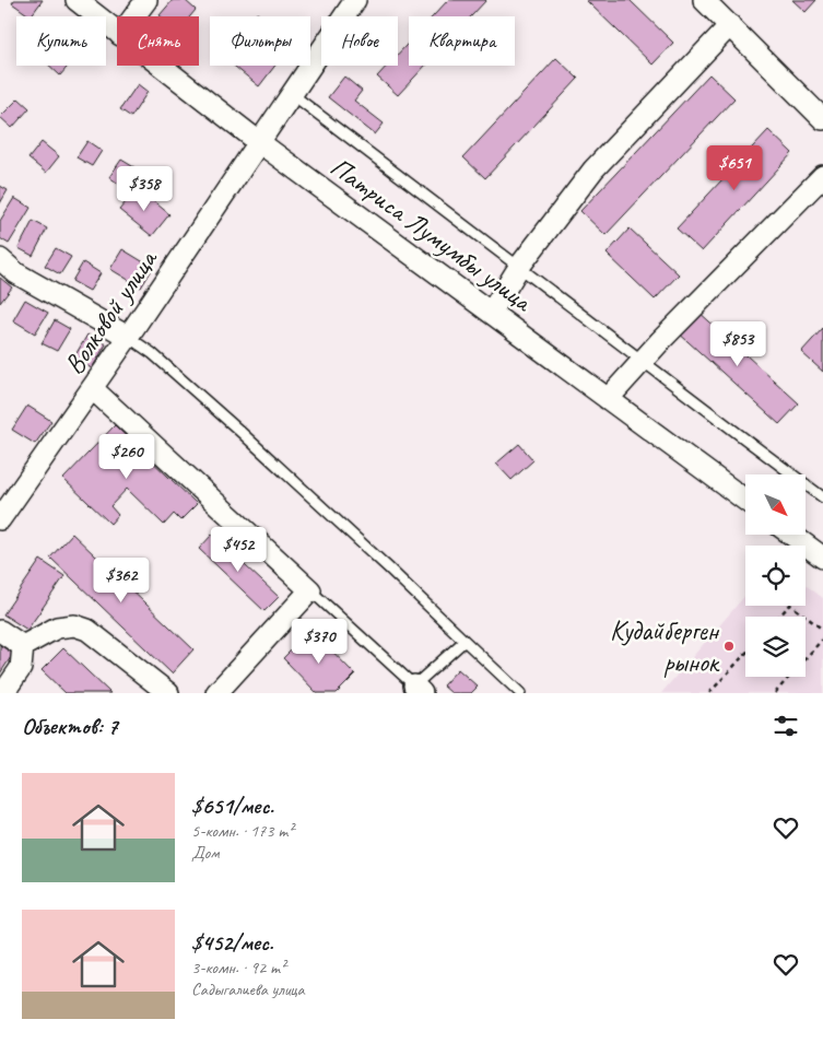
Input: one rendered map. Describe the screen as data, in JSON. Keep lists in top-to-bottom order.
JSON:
{
  "streets": {
    "street": ["Патриса Лумумбы улица", "Волковой улица"]
  },
  "crossings": [
    ["Патриса Лумумбы улица", "Волковой улица"]
  ],
  "places": ["Кудайберген рынок"],
  "north": "bottom right",
  "page": {
    "chip": [
      "Купить",
      "Снять",
      "Фильтры",
      "Новое",
      "Квартира"
    ],
    "price": [
      "$651",
      "$358",
      "$853",
      "$260",
      "$452",
      "$362",
      "$370"
    ],
    "heading": "Объектов: 7",
    "list": [
      {
        "name": "$651/мес.",
        "note": "5-комн. · 173 m² · Дом"
      },
      {
        "name": "$452/мес.",
        "note": "3-комн. · 92 m² · Садыгалиева улица"
      }
    ]
  }
}
